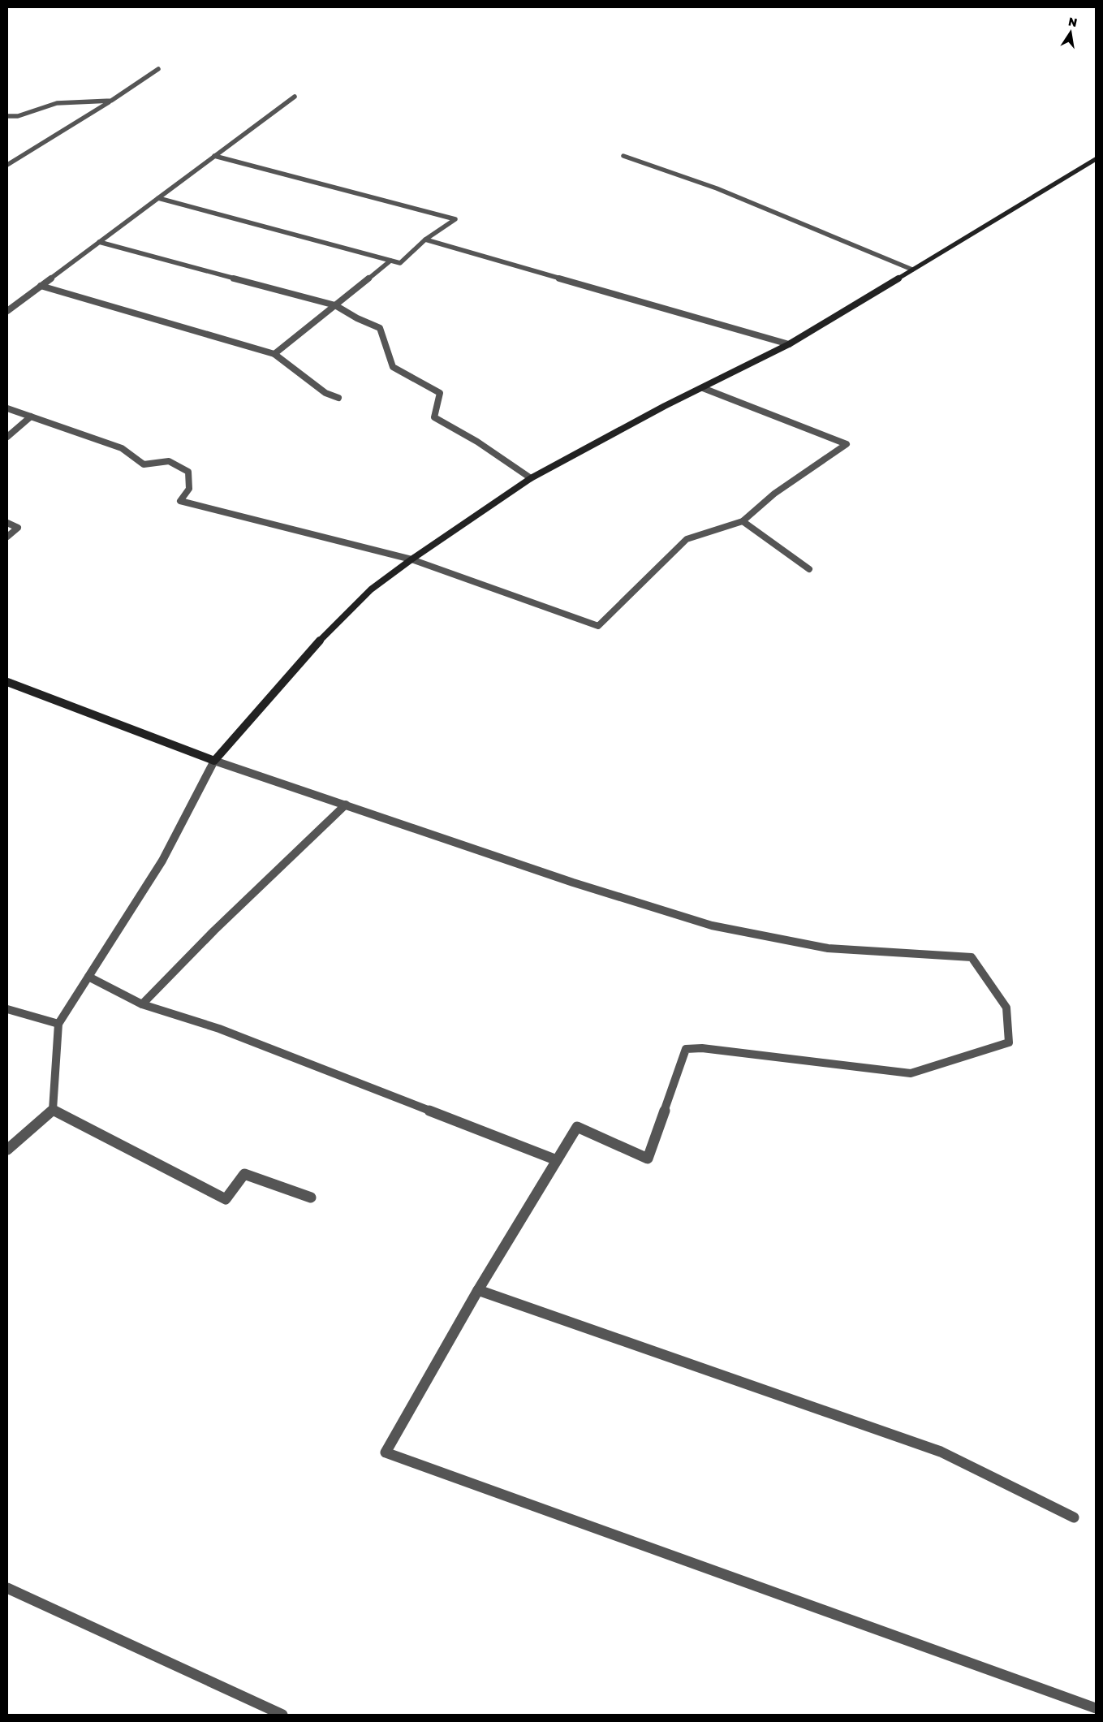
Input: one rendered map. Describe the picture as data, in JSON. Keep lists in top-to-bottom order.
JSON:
{
  "north": "top"
}
